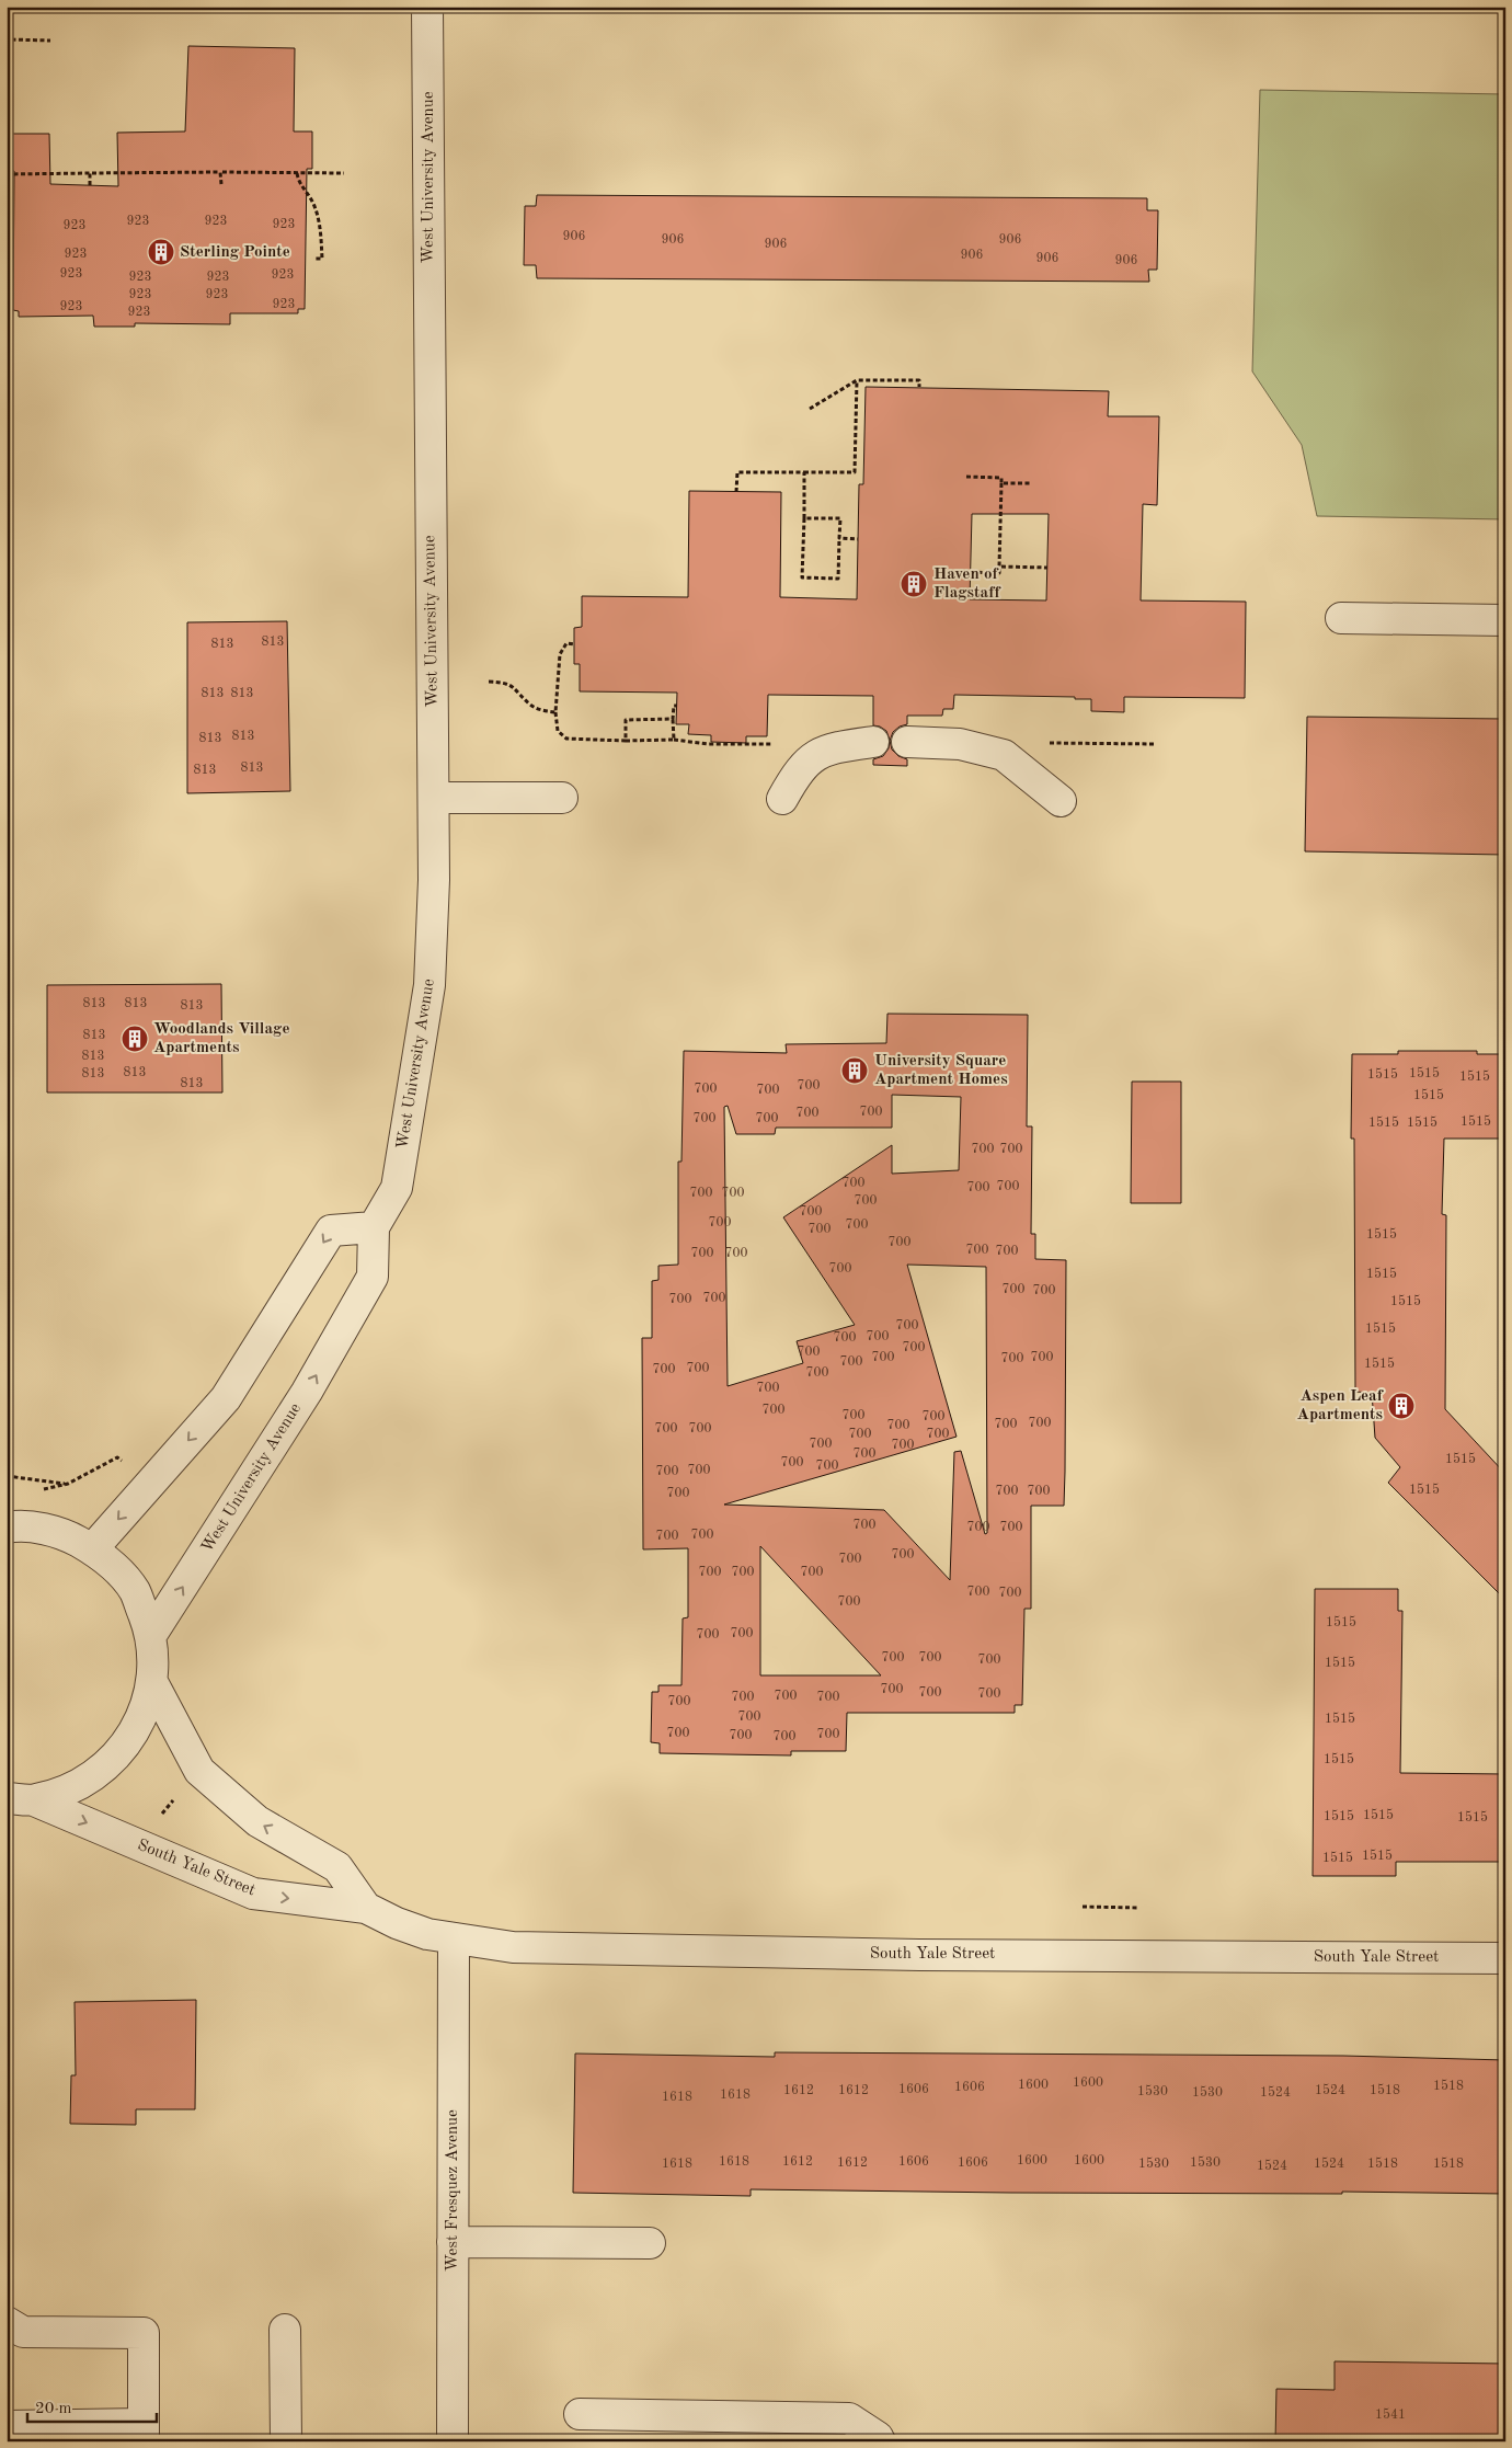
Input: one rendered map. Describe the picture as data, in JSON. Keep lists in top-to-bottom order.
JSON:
{
  "streets": {
    "street": ["West University Avenue", "South Yale Street", "West Fresquez Avenue"]
  },
  "crossings": [
    ["South Yale Street", "West Fresquez Avenue"]
  ],
  "places": {
    "building": [
      "Sterling Pointe",
      "Haven of Flagstaff",
      "Woodlands Village Apartments",
      "University Square Apartment Homes",
      "Aspen Leaf Apartments"
    ]
  },
  "house_numbers": [
    "923",
    "923",
    "923",
    "923",
    "906",
    "906",
    "906",
    "906",
    "923",
    "906",
    "906",
    "906",
    "923",
    "923",
    "923",
    "923",
    "923",
    "923",
    "923",
    "923",
    "923",
    "813",
    "813",
    "813",
    "813",
    "813",
    "813",
    "813",
    "813",
    "813",
    "813",
    "813",
    "813",
    "813",
    "813",
    "813",
    "1515",
    "1515",
    "1515",
    "813",
    "700",
    "700",
    "700",
    "1515",
    "700",
    "700",
    "700",
    "700",
    "1515",
    "1515",
    "1515",
    "700",
    "700",
    "700",
    "700",
    "700",
    "700",
    "700",
    "700",
    "700",
    "700",
    "700",
    "700",
    "1515",
    "700",
    "700",
    "700",
    "700",
    "700",
    "700",
    "1515",
    "700",
    "700",
    "700",
    "700",
    "1515",
    "700",
    "1515",
    "700",
    "700",
    "700",
    "700",
    "700",
    "700",
    "700",
    "700",
    "1515",
    "700",
    "700",
    "700",
    "700",
    "700",
    "700",
    "700",
    "700",
    "700",
    "700",
    "700",
    "700",
    "700",
    "700",
    "700",
    "700",
    "700",
    "1515",
    "700",
    "700",
    "700",
    "700",
    "1515",
    "700",
    "700",
    "700",
    "700",
    "700",
    "700",
    "700",
    "700",
    "700",
    "700",
    "700",
    "700",
    "700",
    "700",
    "700",
    "700",
    "1515",
    "700",
    "700",
    "700",
    "700",
    "700",
    "1515",
    "700",
    "700",
    "700",
    "700",
    "700",
    "700",
    "700",
    "700",
    "1515",
    "700",
    "700",
    "700",
    "700",
    "1515",
    "1515",
    "1515",
    "1515",
    "1515",
    "1515",
    "1600",
    "1600",
    "1518",
    "1606",
    "1606",
    "1612",
    "1612",
    "1524",
    "1518",
    "1530",
    "1530",
    "1524",
    "1618",
    "1618",
    "1600",
    "1600",
    "1618",
    "1612",
    "1606",
    "1612",
    "1606",
    "1530",
    "1618",
    "1530",
    "1524",
    "1518",
    "1518",
    "1524",
    "1541"
  ],
  "scale_bar": "20 m"
}
